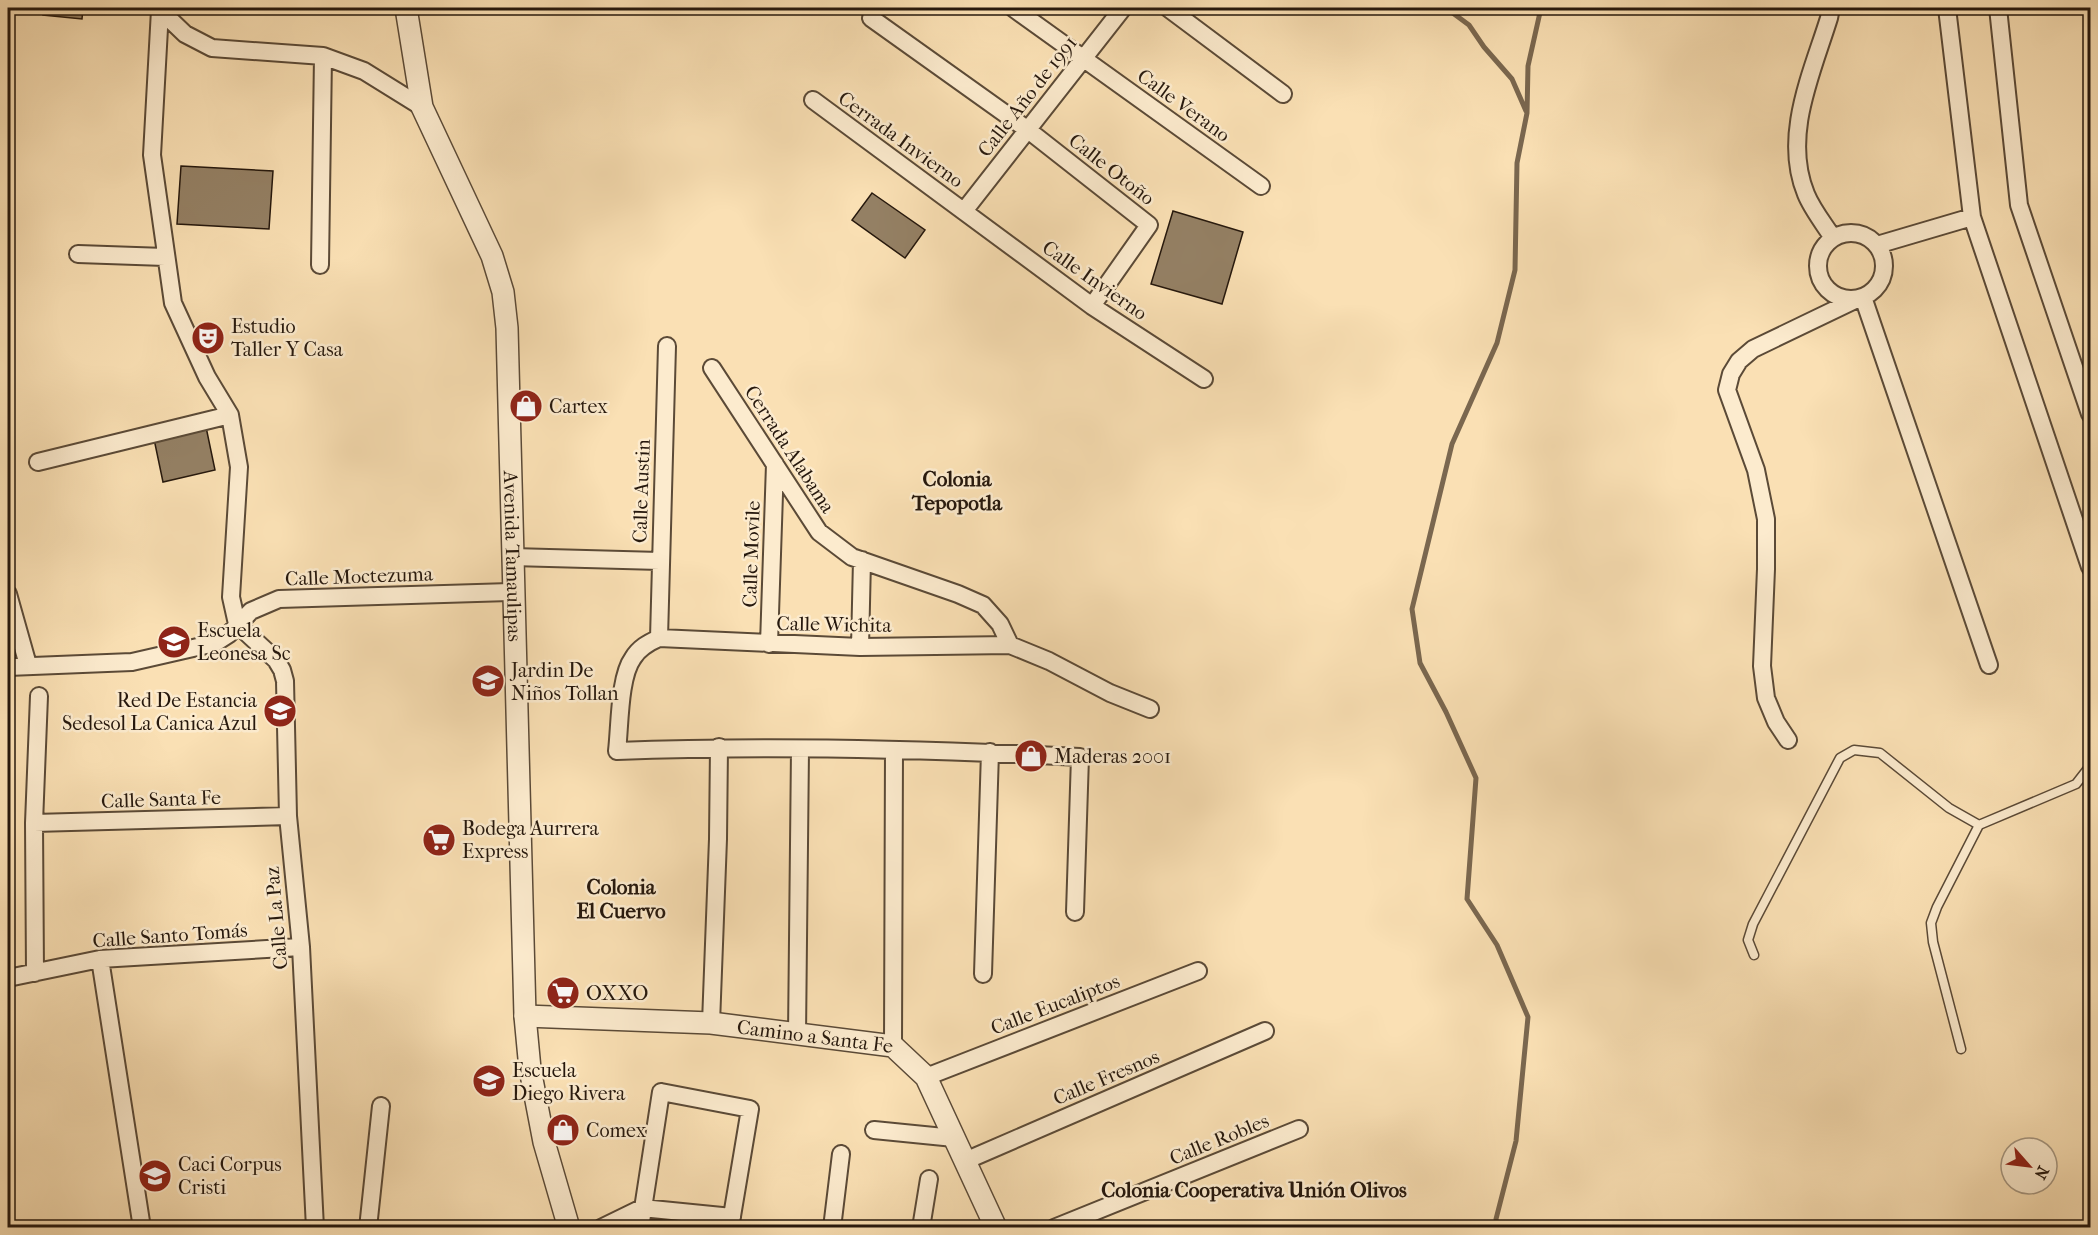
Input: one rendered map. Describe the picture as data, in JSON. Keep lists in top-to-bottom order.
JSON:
{
  "streets": {
    "street": [
      "Calle Año de 1991",
      "Calle Verano",
      "Cerrada Invierno",
      "Calle Otoño",
      "Calle Invierno",
      "Cerrada Alabama",
      "Calle Austin",
      "Calle Movile",
      "Avenida Tamaulipas",
      "Calle Moctezuma",
      "Calle Wichita",
      "Calle Santa Fe",
      "Calle La Paz",
      "Calle Santo Tomás",
      "Calle Eucaliptos",
      "Camino a Santa Fe",
      "Calle Fresnos",
      "Calle Robles"
    ]
  },
  "crossings": [
    ["Calle Año de 1991", "Calle Verano"],
    ["Calle Año de 1991", "Cerrada Invierno"],
    ["Calle Año de 1991", "Calle Otoño"],
    ["Calle Año de 1991", "Calle Invierno"],
    ["Cerrada Invierno", "Calle Invierno"],
    ["Calle Otoño", "Calle Invierno"],
    ["Cerrada Alabama", "Calle Movile"],
    ["Cerrada Alabama", "Calle Wichita"],
    ["Calle Austin", "Calle Wichita"],
    ["Calle Movile", "Calle Wichita"],
    ["Avenida Tamaulipas", "Calle Moctezuma"],
    ["Avenida Tamaulipas", "Camino a Santa Fe"],
    ["Calle Moctezuma", "Calle La Paz"],
    ["Calle Santa Fe", "Calle La Paz"],
    ["Calle La Paz", "Calle Santo Tomás"],
    ["Calle Eucaliptos", "Camino a Santa Fe"],
    ["Camino a Santa Fe", "Calle Fresnos"]
  ],
  "districts": ["Colonia Tepopotla", "Colonia El Cuervo", "Colonia Cooperativa Unión Olivos"],
  "places": {
    "theatre": ["Estudio Taller Y Casa"],
    "shop": ["Cartex", "Maderas 2001", "Comex"],
    "school or university": [
      "Escuela Leonesa Sc",
      "Jardin De Niños Tollan",
      "Red De Estancia Sedesol La Canica Azul",
      "Escuela Diego Rivera",
      "Caci Corpus Cristi"
    ],
    "supermarket": ["Bodega Aurrera Express", "OXXO"]
  },
  "north": "bottom right"
}
